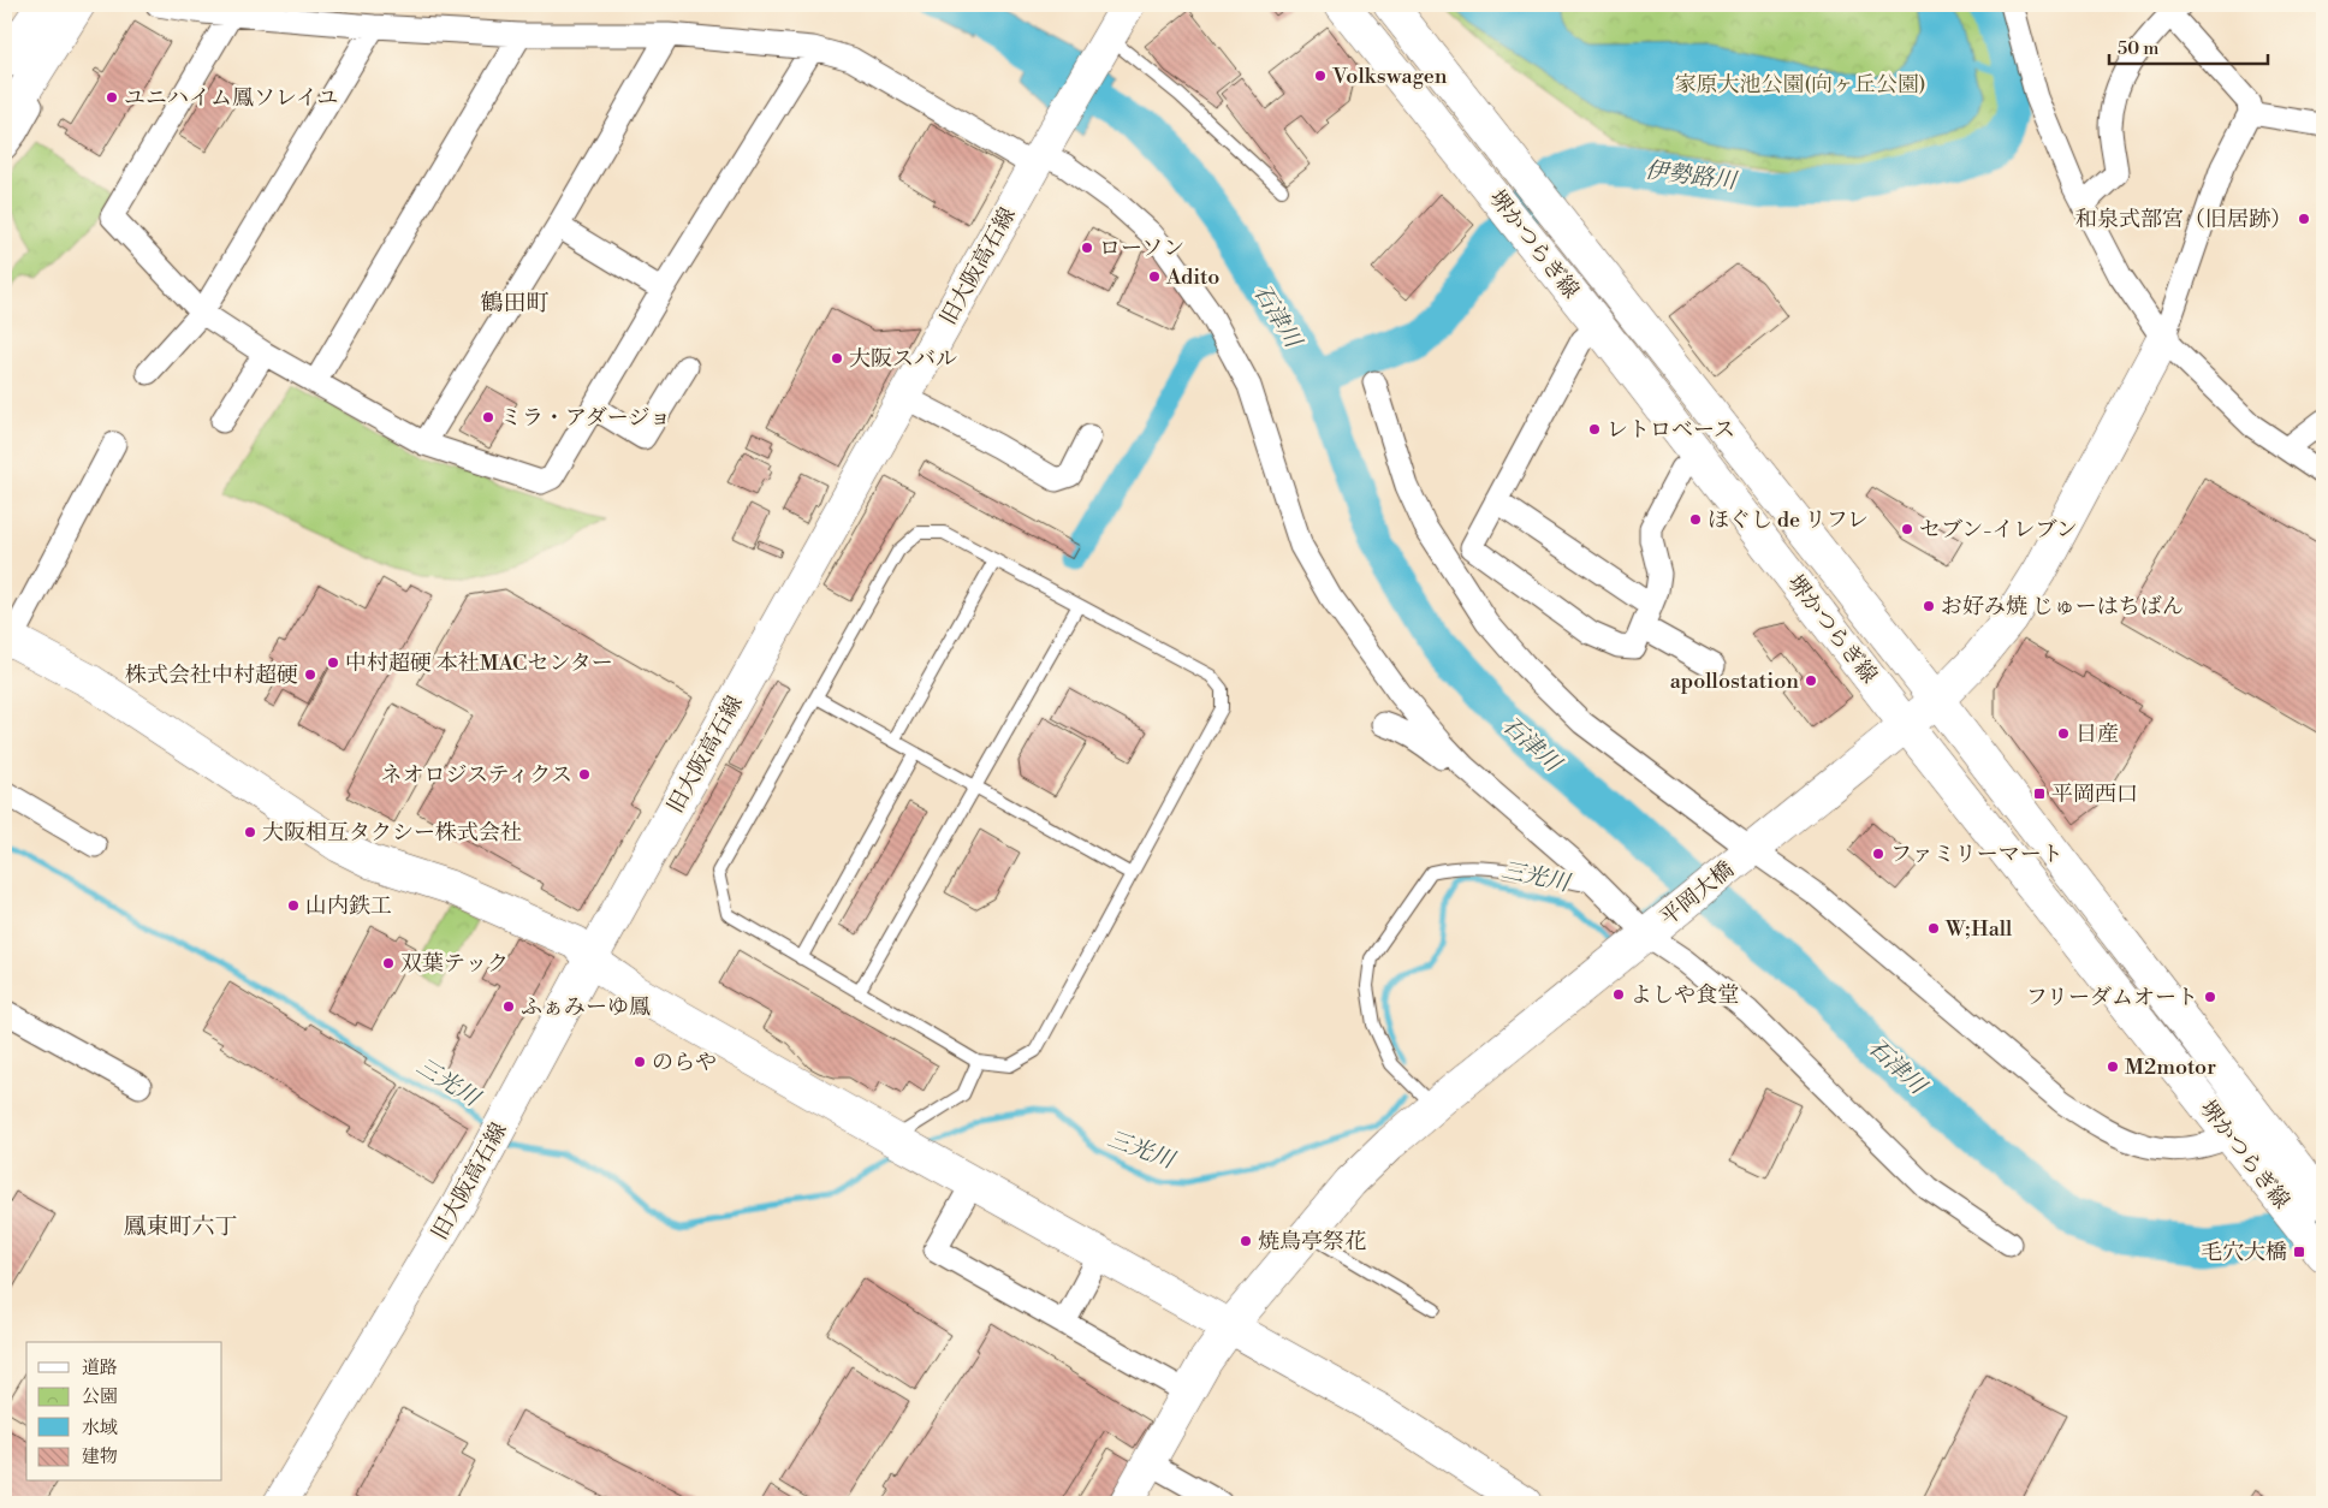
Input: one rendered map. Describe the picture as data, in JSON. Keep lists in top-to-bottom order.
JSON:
{
  "streets": {
    "main road": ["堺かつらぎ線", "旧大阪高石線", "平岡大橋"]
  },
  "crossings": [
    ["堺かつらぎ線", "平岡大橋"]
  ],
  "districts": ["鶴田町", "鳳東町六丁"],
  "water": ["伊勢路川", "石津川", "三光川"],
  "parks": ["家原大池公園(向ヶ丘公園)"],
  "places": {
    "other": [
      "Volkswagen",
      "ユニハイム鳳ソレイユ",
      "和泉式部宮（旧居跡）",
      "ローソン",
      "Adito",
      "大阪スバル",
      "ミラ・アダージョ",
      "レトロベース",
      "ほぐし de リフレ",
      "セブン-イレブン",
      "お好み焼 じゅーはちばん",
      "中村超硬 本社MACセンター",
      "株式会社中村超硬",
      "apollostation",
      "日産",
      "ネオロジスティクス",
      "大阪相互タクシー株式会社",
      "ファミリーマート",
      "山内鉄工",
      "W;Hall",
      "双葉テック",
      "よしや食堂",
      "フリーダムオート",
      "ふぁみーゆ鳳",
      "のらや",
      "M2motor",
      "焼鳥亭祭花"
    ],
    "transit": ["平岡西口", "毛穴大橋"]
  },
  "legend": [
    "道路",
    "公園",
    "水域",
    "建物"
  ],
  "scale_bar": "50 m"
}
